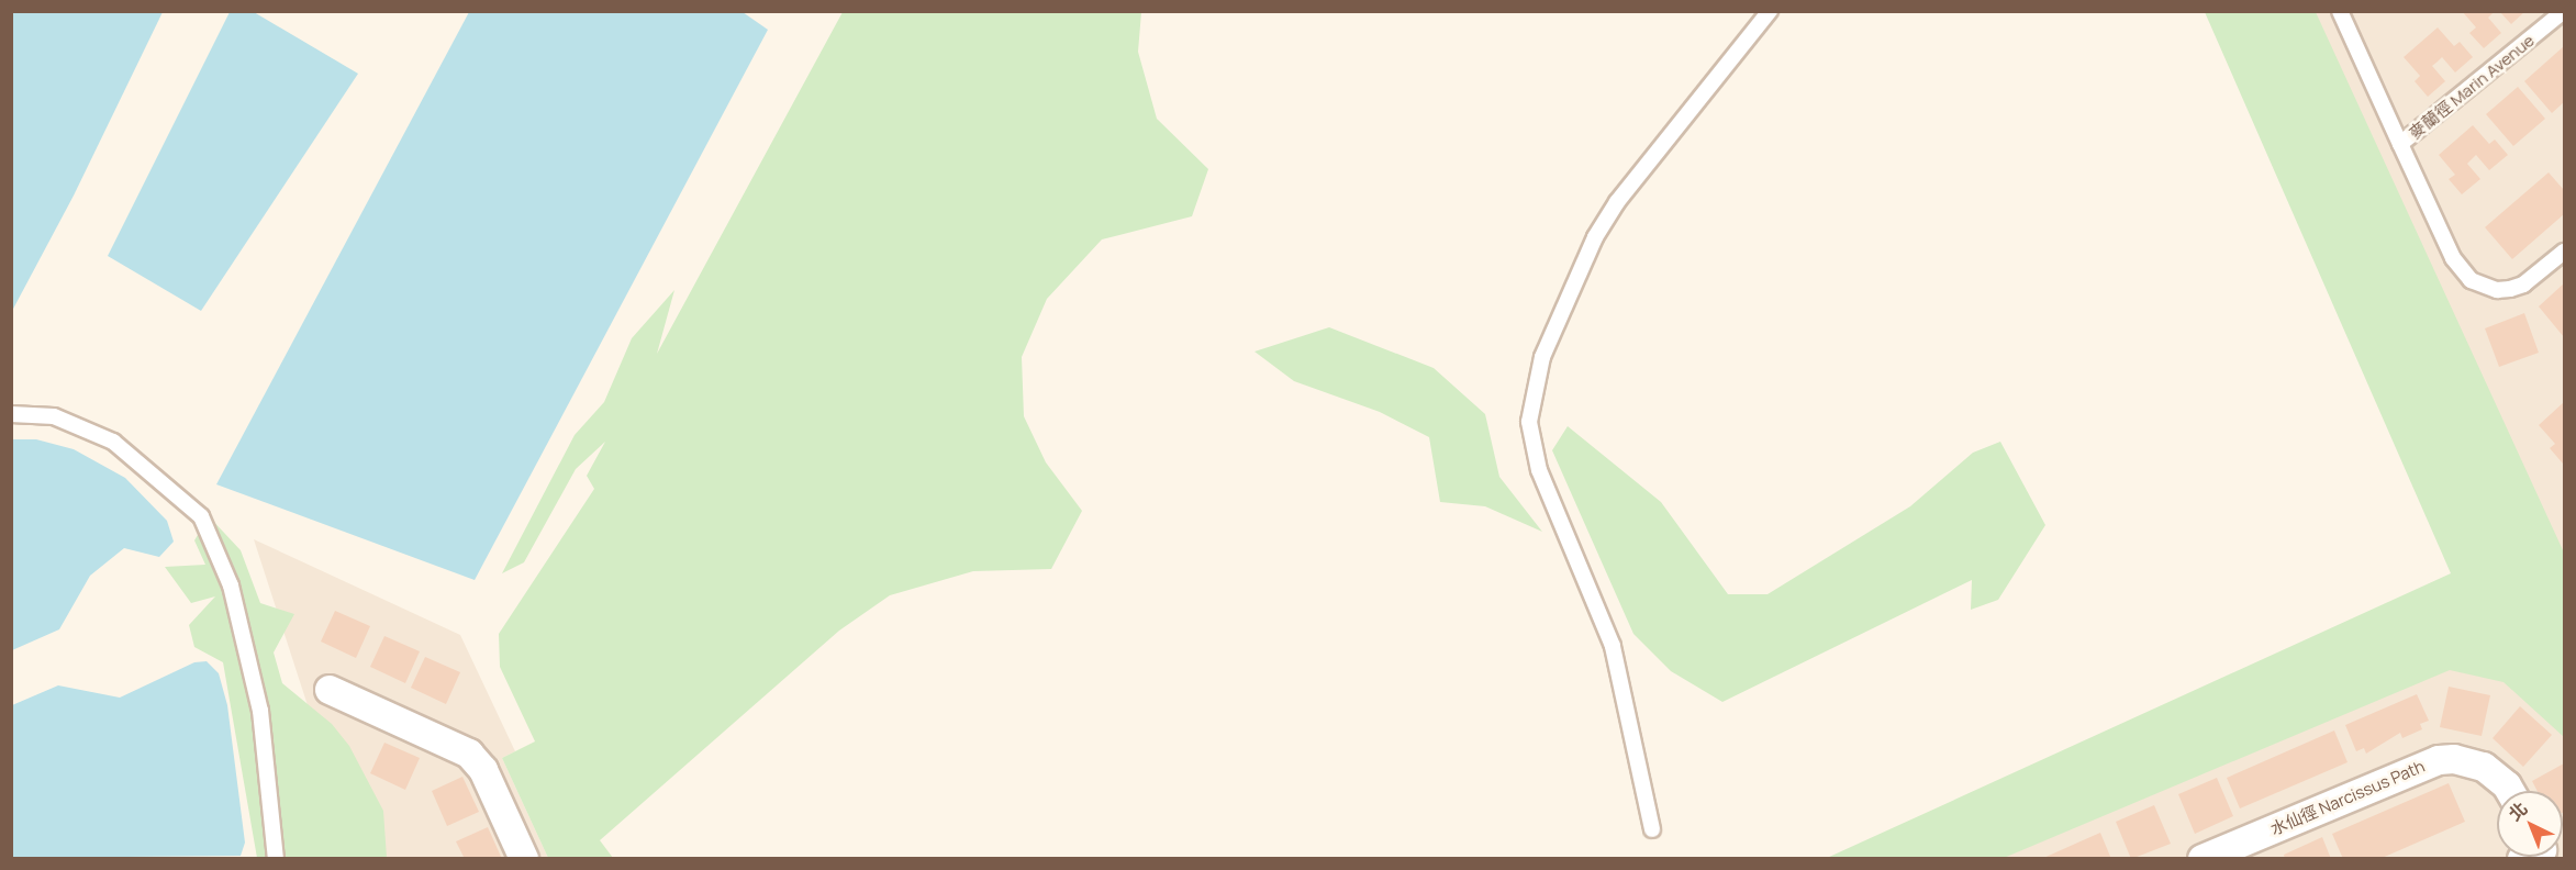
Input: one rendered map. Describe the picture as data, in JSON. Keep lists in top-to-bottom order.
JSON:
{
  "streets": {
    "street": ["水仙徑 Narcissus Path"],
    "lane": ["麥蘭徑 Marin Avenue"]
  },
  "north": "top left"
}
